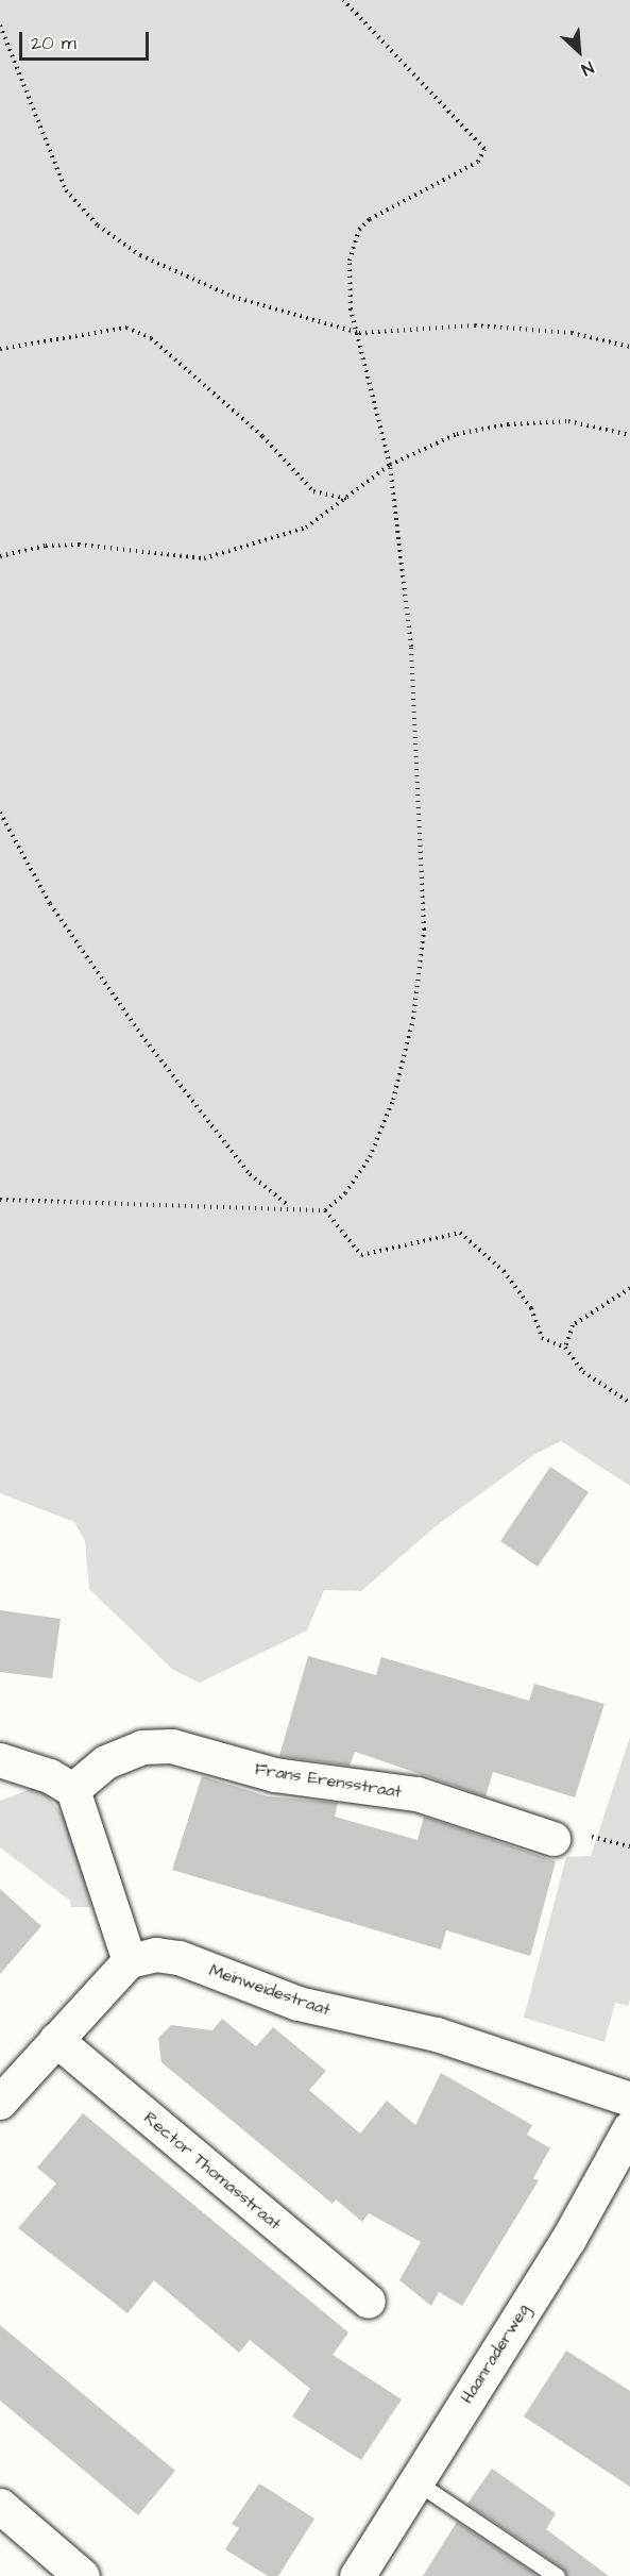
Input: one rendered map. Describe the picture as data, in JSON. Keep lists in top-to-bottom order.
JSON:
{
  "streets": {
    "street": [
      "Frans Erensstraat",
      "Meinweidestraat",
      "Rector Thomasstraat",
      "Haanraderweg"
    ]
  },
  "scale_bar": "20 m",
  "north": "bottom right"
}
